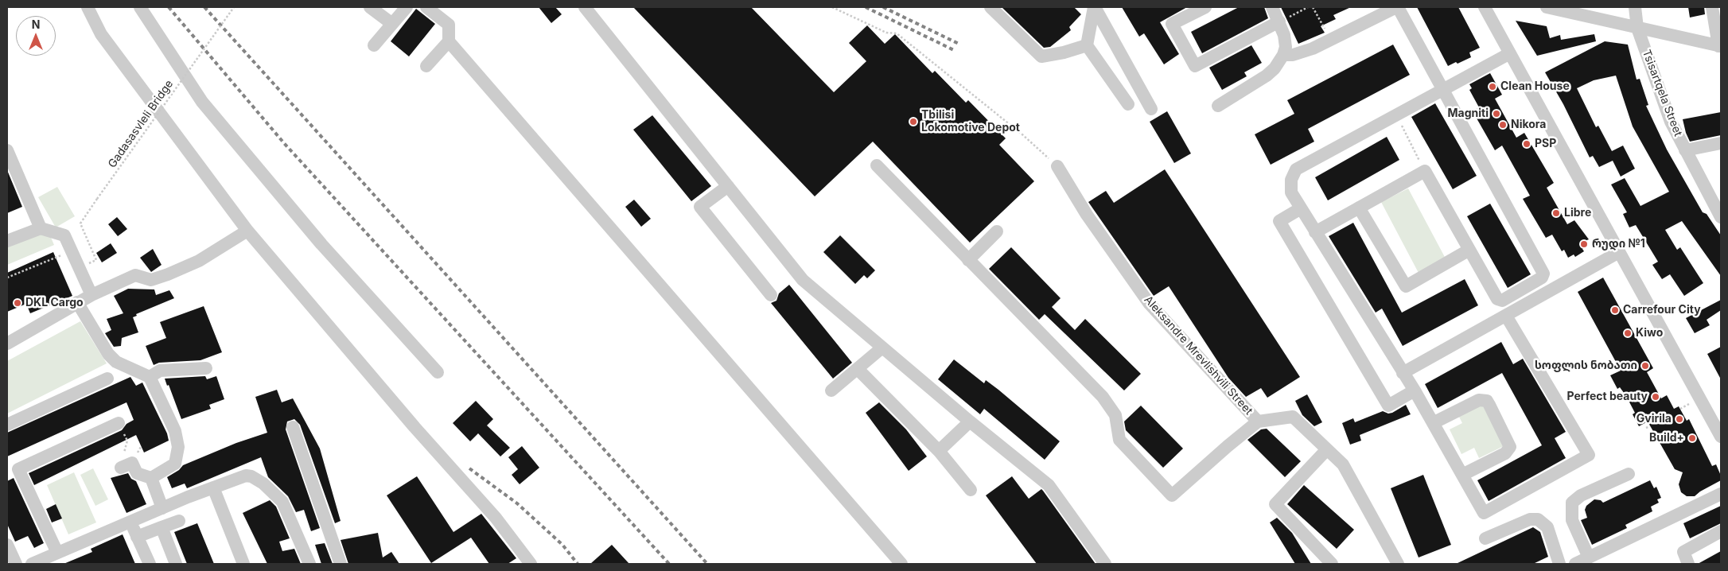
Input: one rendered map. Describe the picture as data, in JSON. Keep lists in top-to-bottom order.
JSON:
{
  "streets": {
    "street": ["Tsisartqela Street", "Aleksandre Mrevlishvili Street"],
    "path": ["Gadasasvleli Bridge"]
  },
  "places": [
    "Clean House",
    "Magniti",
    "Tbilisi Lokomotive Depot",
    "Nikora",
    "PSP",
    "Libre",
    "რუდი №1",
    "DKL Cargo",
    "Carrefour City",
    "Kiwo",
    "სოფლის ნობათი",
    "Perfect beauty",
    "Gvirila",
    "Build+"
  ],
  "north": "top"
}
